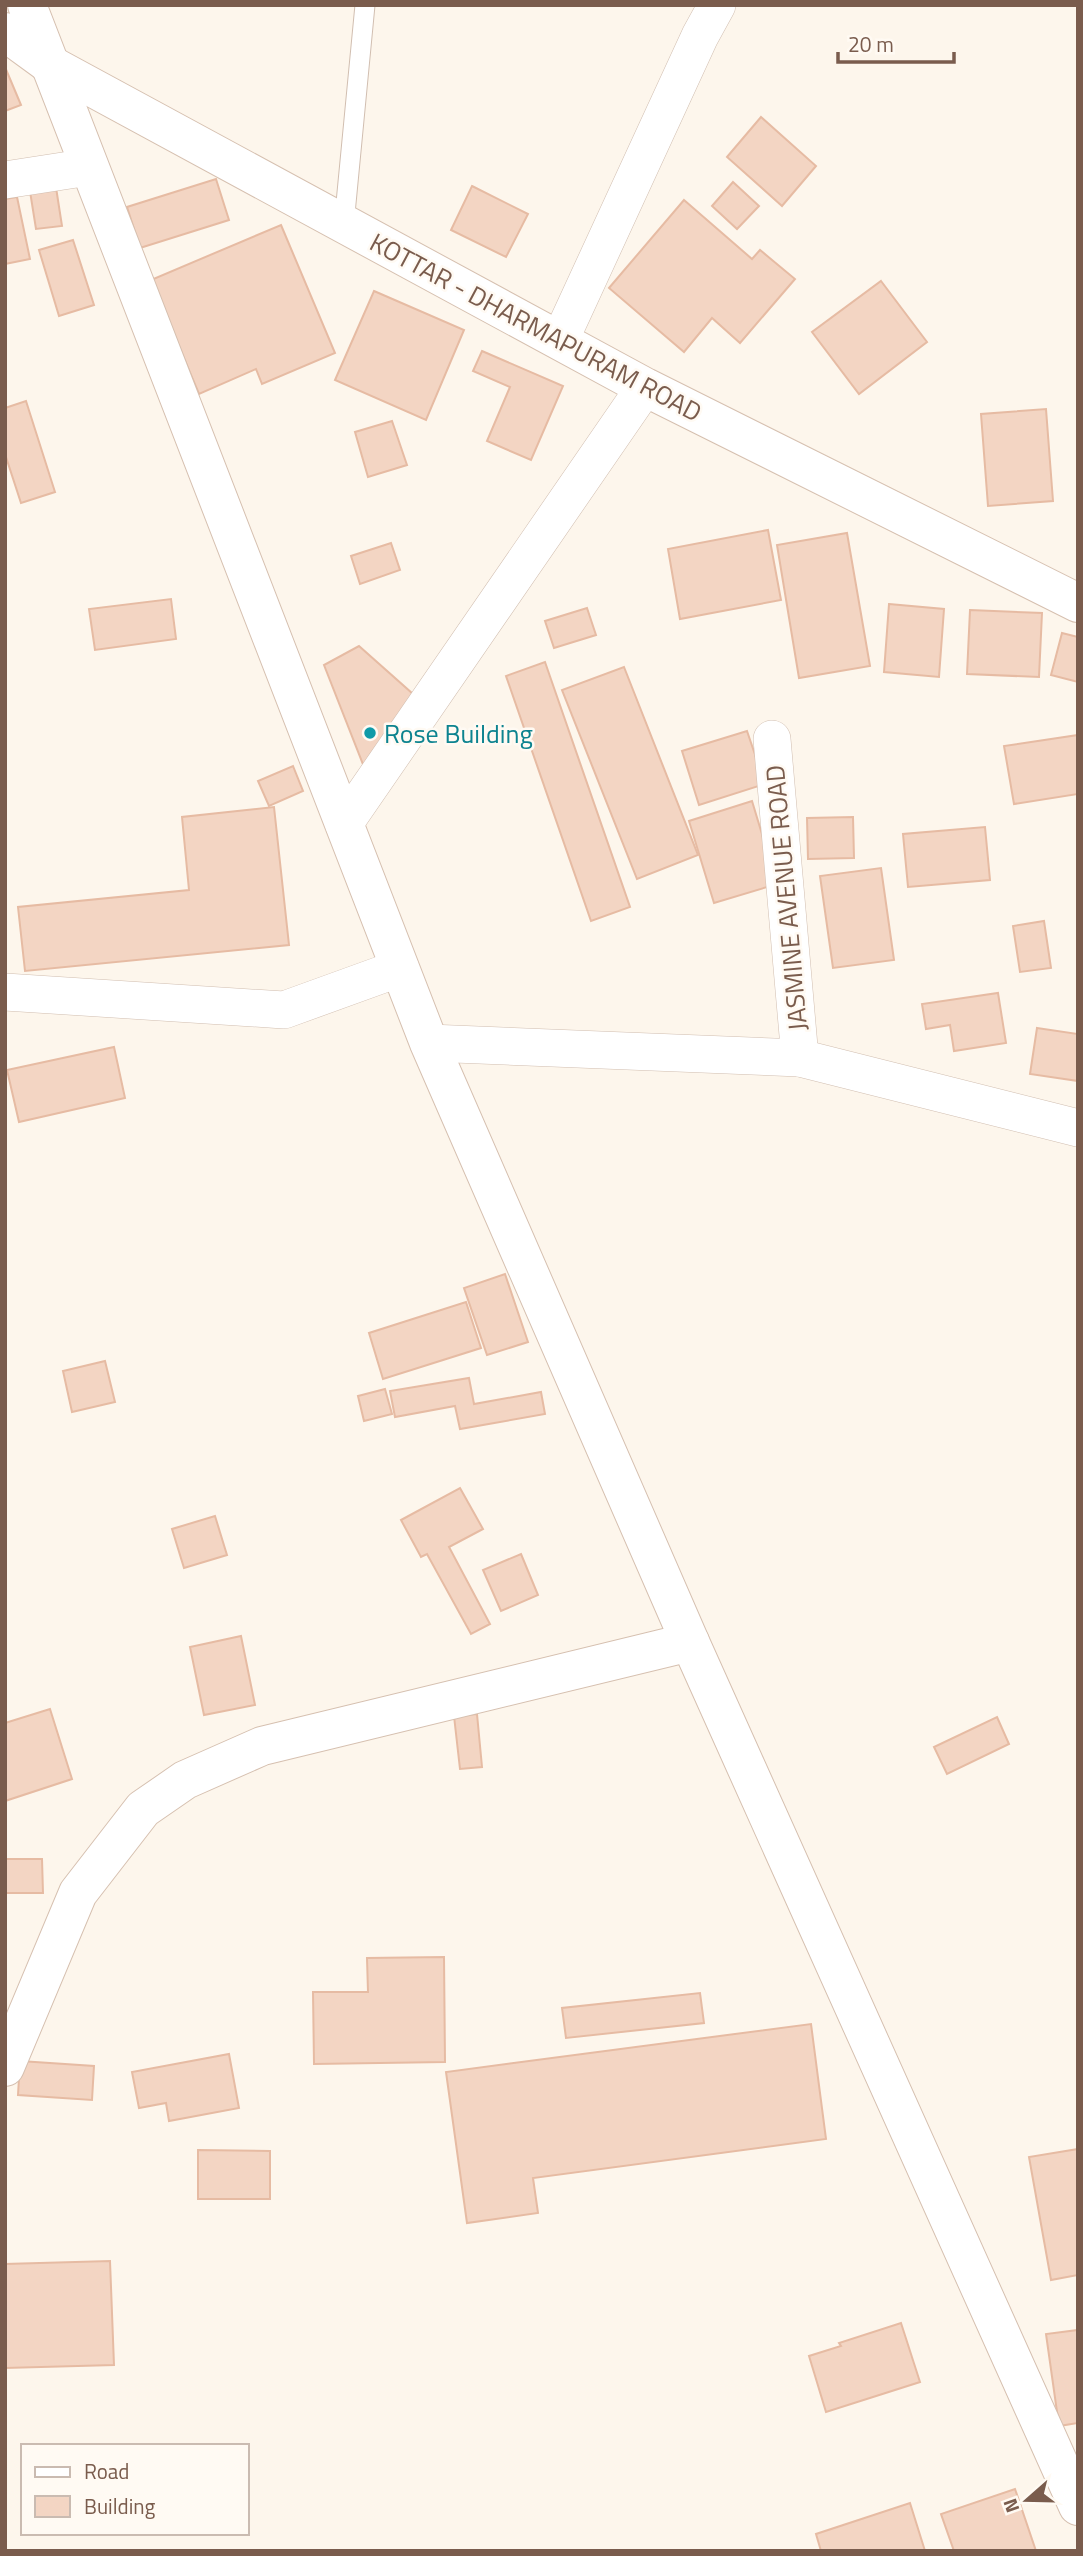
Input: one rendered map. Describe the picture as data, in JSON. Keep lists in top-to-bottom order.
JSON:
{
  "streets": {
    "street": ["KOTTAR - DHARMAPURAM ROAD", "JASMINE AVENUE ROAD"]
  },
  "places": ["Rose Building"],
  "legend": ["Road", "Building"],
  "scale_bar": "20 m",
  "north": "left"
}
